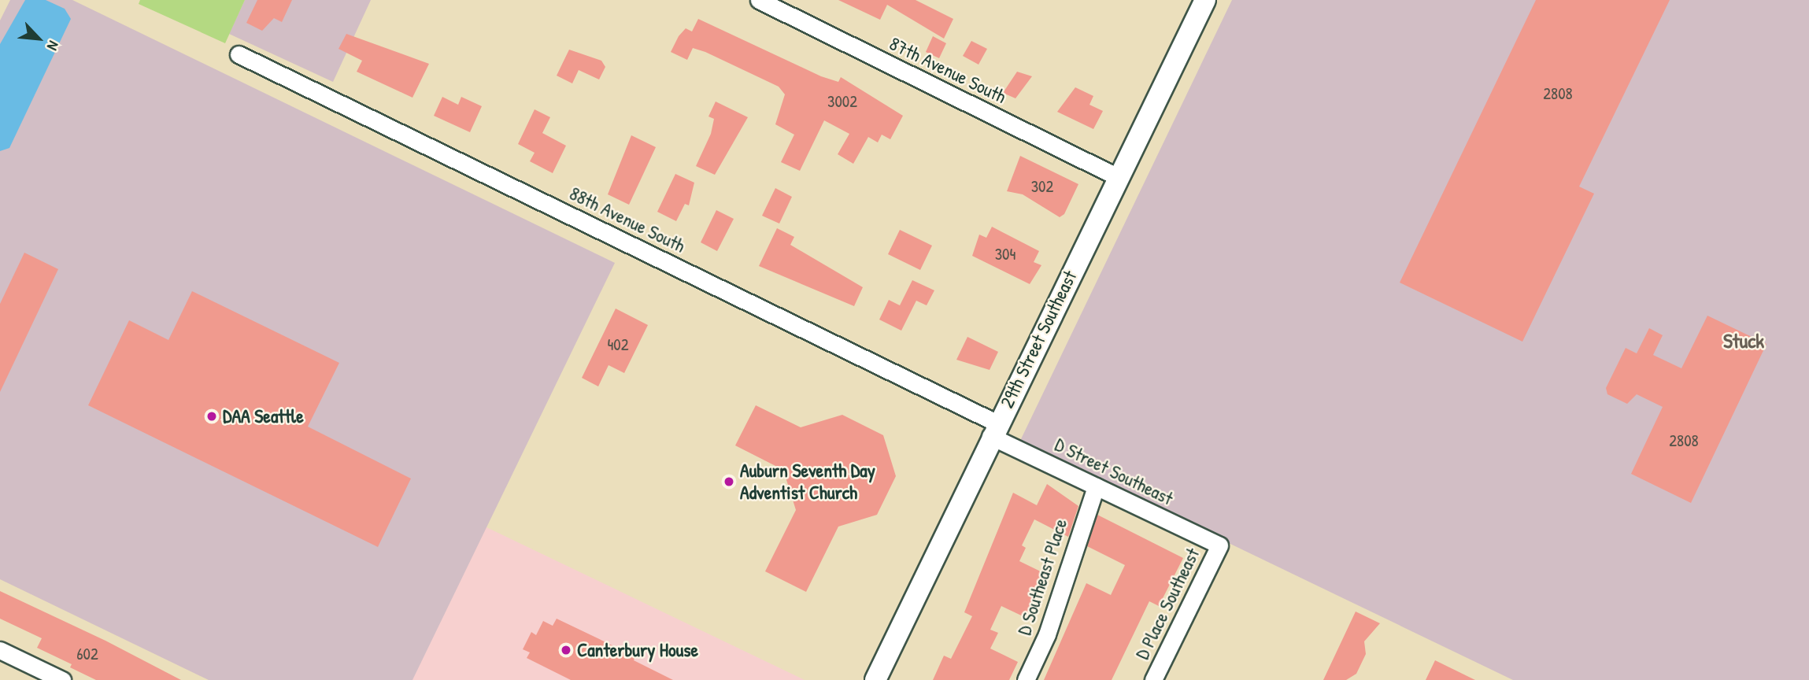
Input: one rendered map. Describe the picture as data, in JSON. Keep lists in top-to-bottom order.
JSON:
{
  "streets": {
    "street": [
      "87th Avenue South",
      "88th Avenue South",
      "29th Street Southeast",
      "D Street Southeast",
      "D Southeast Place",
      "D Place Southeast"
    ]
  },
  "crossings": [
    ["87th Avenue South", "29th Street Southeast"],
    ["88th Avenue South", "29th Street Southeast"],
    ["88th Avenue South", "D Street Southeast"],
    ["29th Street Southeast", "D Street Southeast"],
    ["D Street Southeast", "D Southeast Place"],
    ["D Street Southeast", "D Place Southeast"]
  ],
  "districts": ["Stuck"],
  "places": ["DAA Seattle", "Auburn Seventh Day Adventist Church", "Canterbury House"],
  "house_numbers": [
    "2808",
    "3002",
    "302",
    "304",
    "402",
    "2808",
    "602"
  ],
  "north": "bottom right"
}
